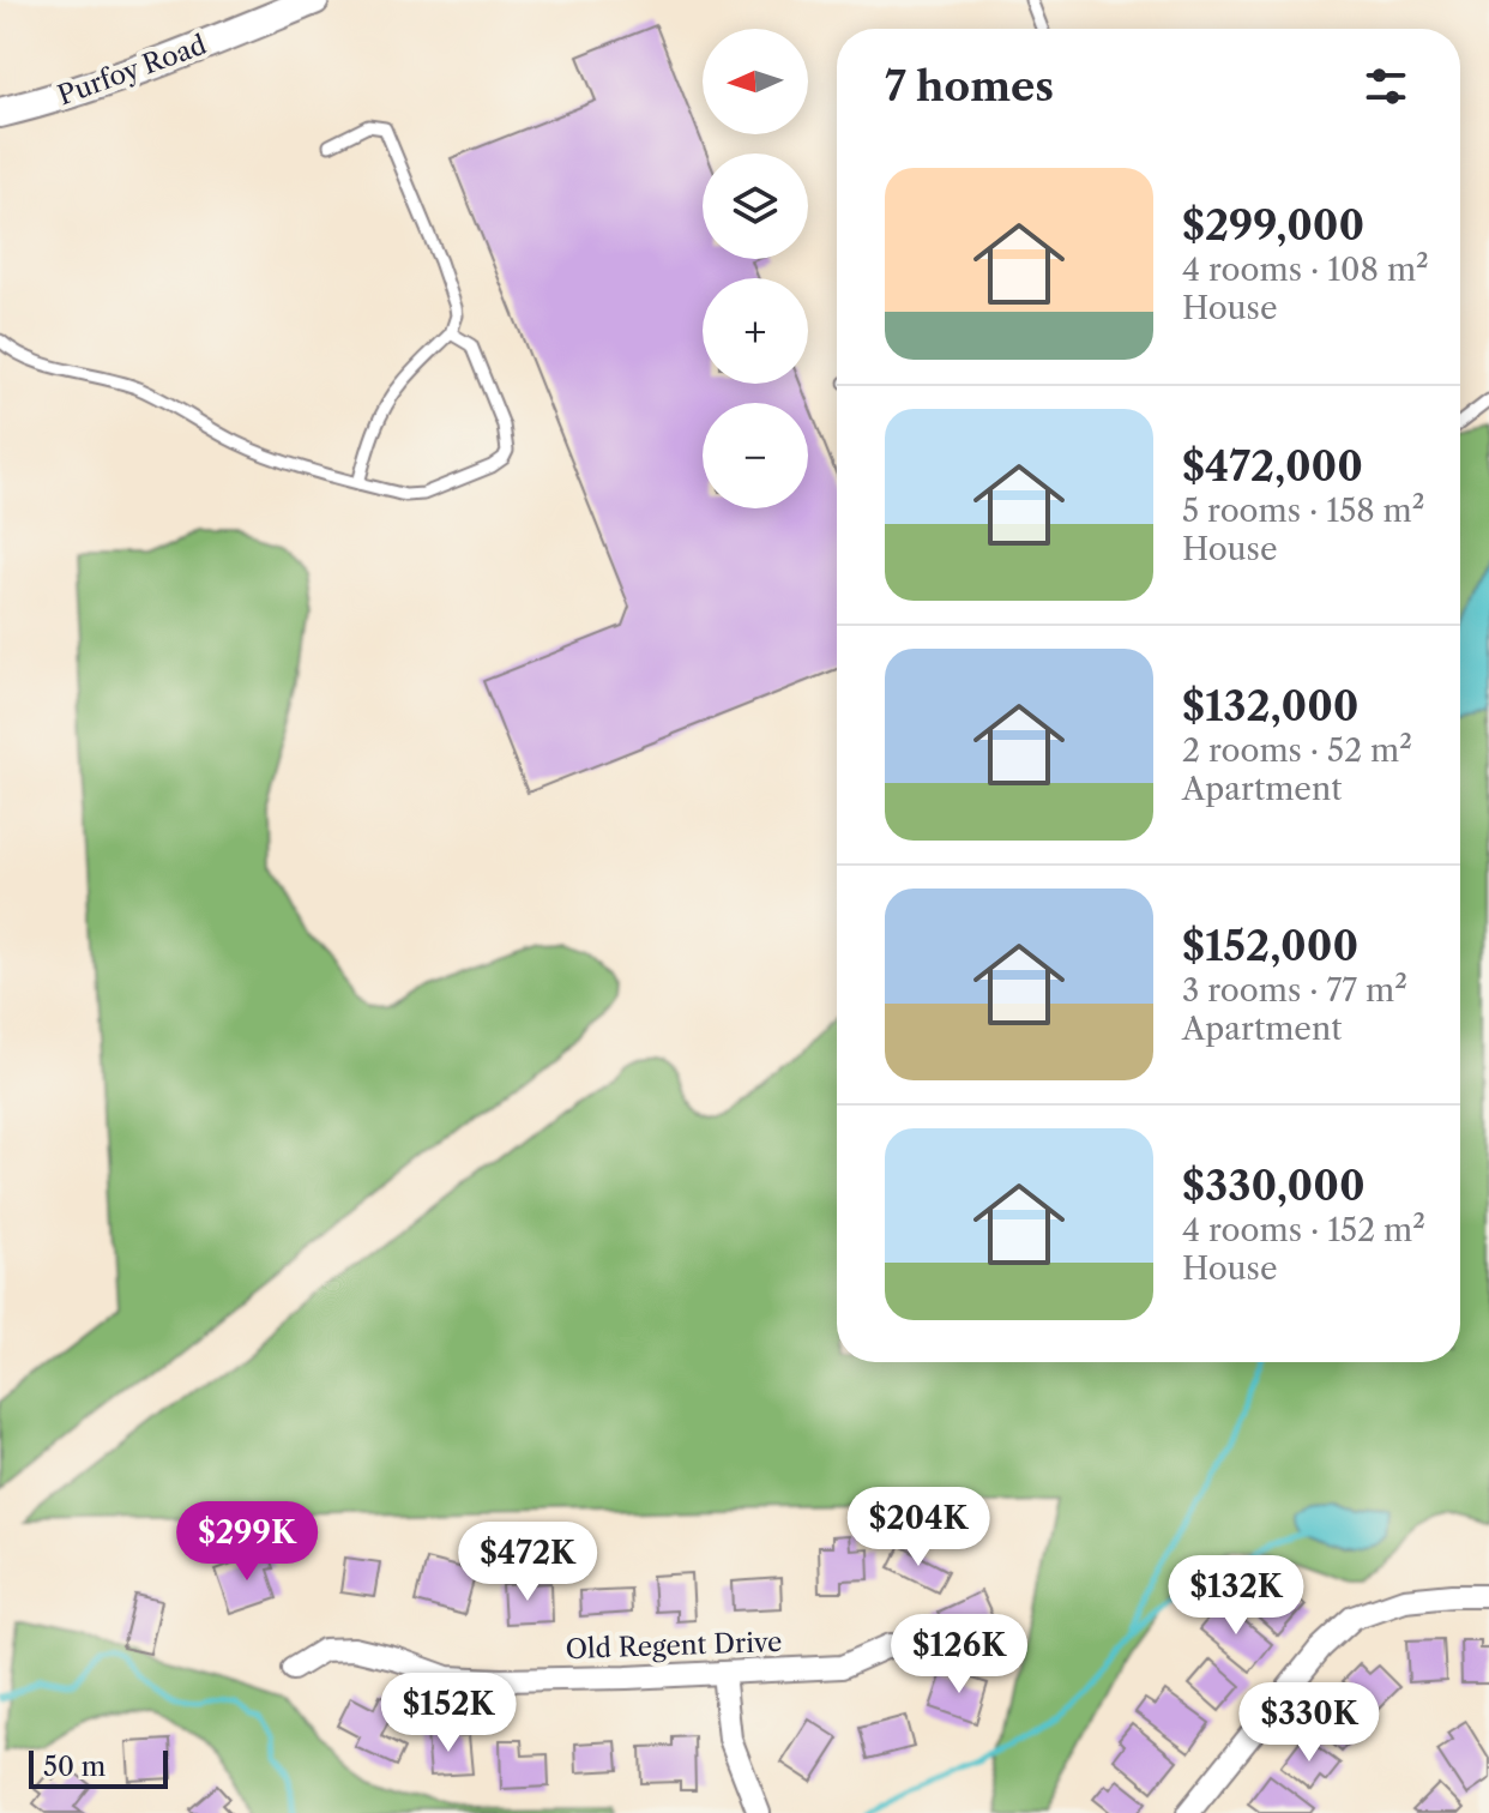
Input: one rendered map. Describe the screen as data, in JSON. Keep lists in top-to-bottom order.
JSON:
{
  "streets": {
    "street": ["Purfoy Road", "Old Regent Drive"]
  },
  "scale_bar": "50 m",
  "north": "left",
  "page": {
    "map_buttons": ["+", "−"],
    "heading": "7 homes",
    "list": [
      {
        "name": "$299,000",
        "note": "4 rooms · 108 m² · House"
      },
      {
        "name": "$472,000",
        "note": "5 rooms · 158 m² · House"
      },
      {
        "name": "$132,000",
        "note": "2 rooms · 52 m² · Apartment"
      },
      {
        "name": "$152,000",
        "note": "3 rooms · 77 m² · Apartment"
      },
      {
        "name": "$330,000",
        "note": "4 rooms · 152 m² · House"
      }
    ],
    "price": [
      "$204K",
      "$299K",
      "$472K",
      "$132K",
      "$126K",
      "$152K",
      "$330K"
    ],
    "scale": "50 m"
  }
}
